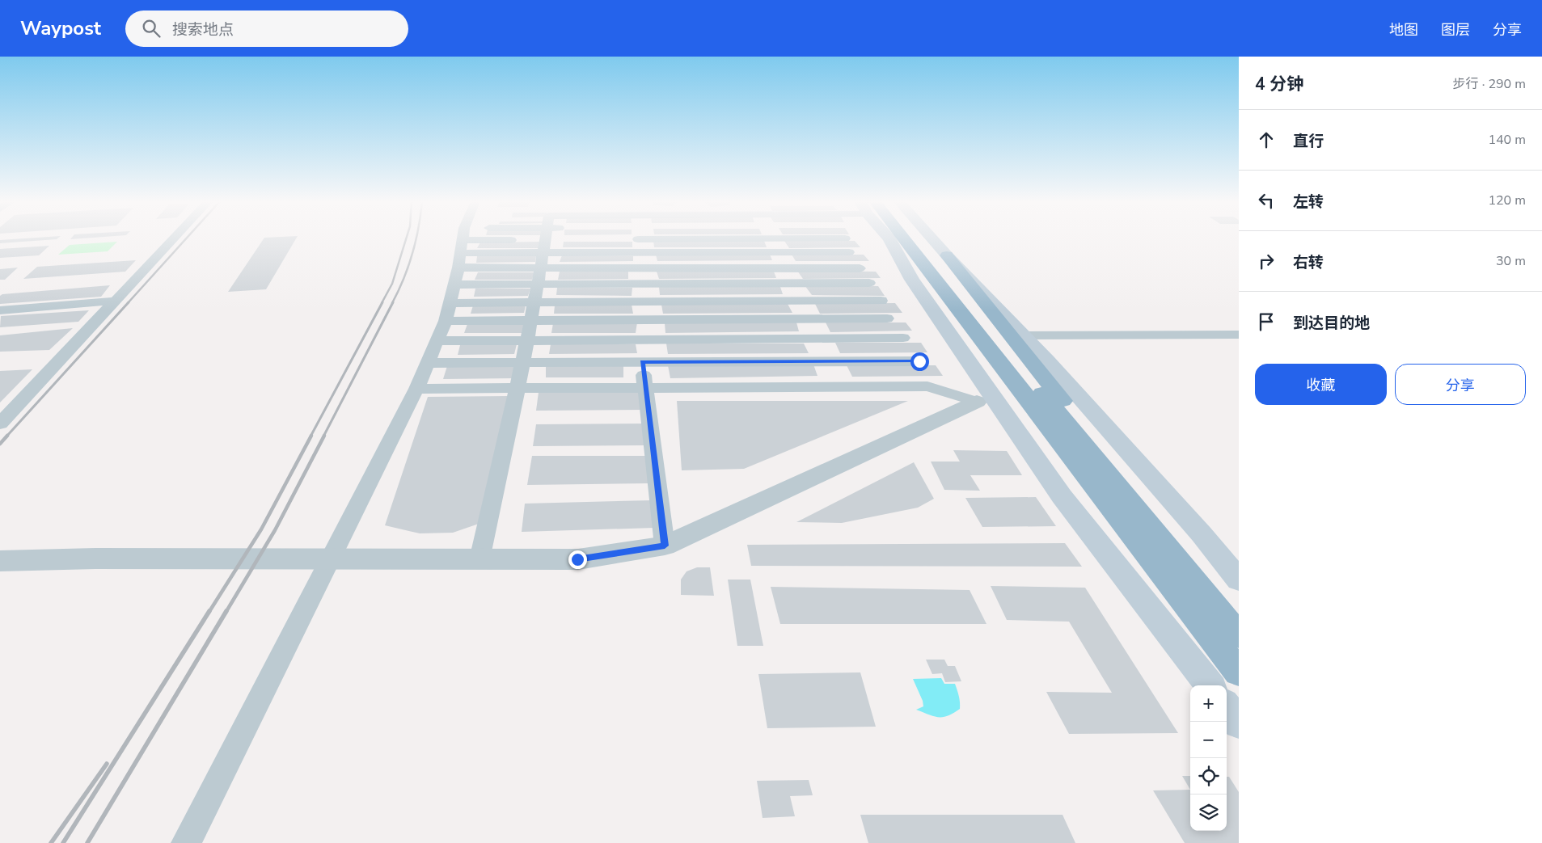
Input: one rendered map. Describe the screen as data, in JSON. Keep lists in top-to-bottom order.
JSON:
{
  "page": {
    "header": "Waypost",
    "search": "搜索地点",
    "nav": ["地图", "图层", "分享"],
    "heading": ["4 分钟", "步行 · 290 m"],
    "list": [
      ["直行", "140 m"],
      ["左转", "120 m"],
      ["右转", "30 m"],
      "到达目的地"
    ],
    "buttons": ["收藏", "分享"],
    "map_buttons": ["+", "−"]
  }
}
